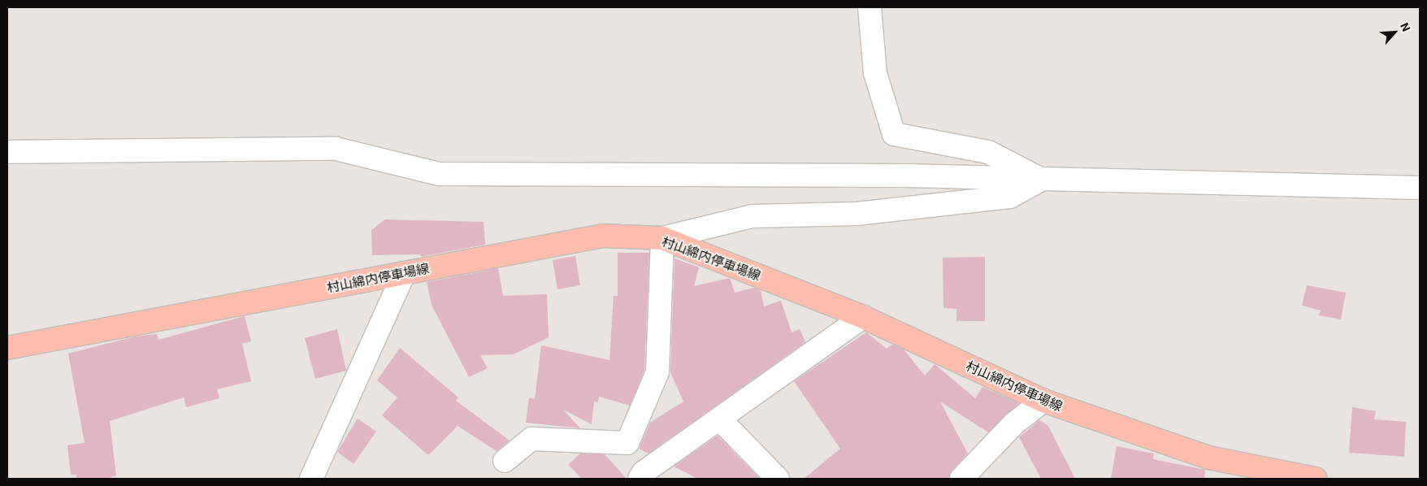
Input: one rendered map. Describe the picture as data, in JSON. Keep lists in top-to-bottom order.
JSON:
{
  "streets": {
    "main road": ["村山綿内停車場線"]
  },
  "north": "top right"
}
